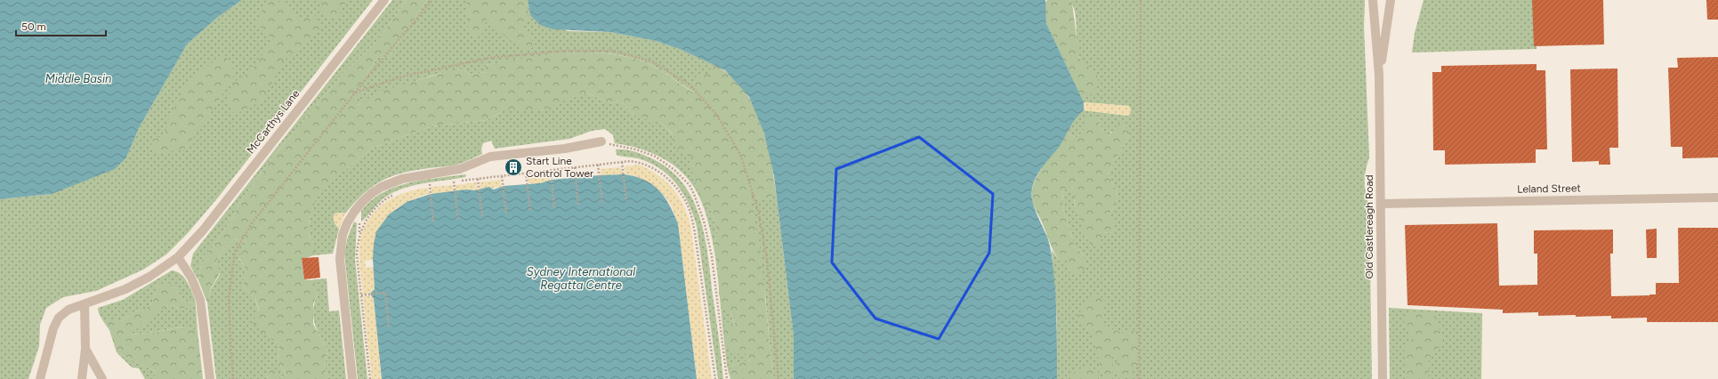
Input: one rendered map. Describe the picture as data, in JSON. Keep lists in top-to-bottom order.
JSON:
{
  "streets": {
    "street": ["McCarthys Lane", "Leland Street", "Old Castlereagh Road"]
  },
  "crossings": [
    ["Leland Street", "Old Castlereagh Road"]
  ],
  "water": ["Middle Basin", "Sydney International Regatta Centre"],
  "places": {
    "building": ["Start Line Control Tower"]
  },
  "scale_bar": "50 m"
}
